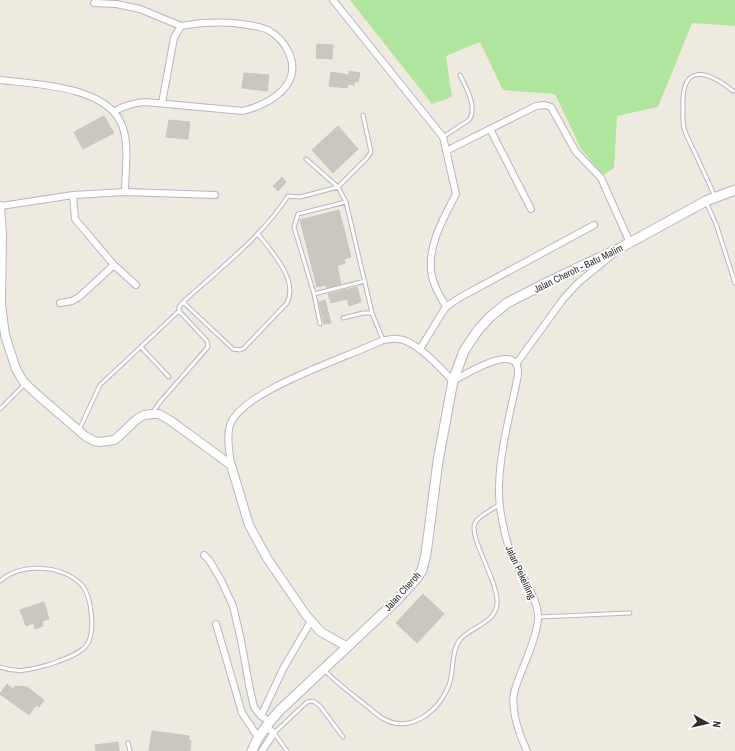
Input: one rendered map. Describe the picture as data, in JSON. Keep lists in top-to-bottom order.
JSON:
{
  "streets": {
    "main road": ["Jalan Cheroh - Batu Malim", "Jalan Cheroh"],
    "street": ["Jalan Pekeliling"]
  },
  "crossings": [
    ["Jalan Cheroh - Batu Malim", "Jalan Cheroh"]
  ],
  "north": "right"
}
